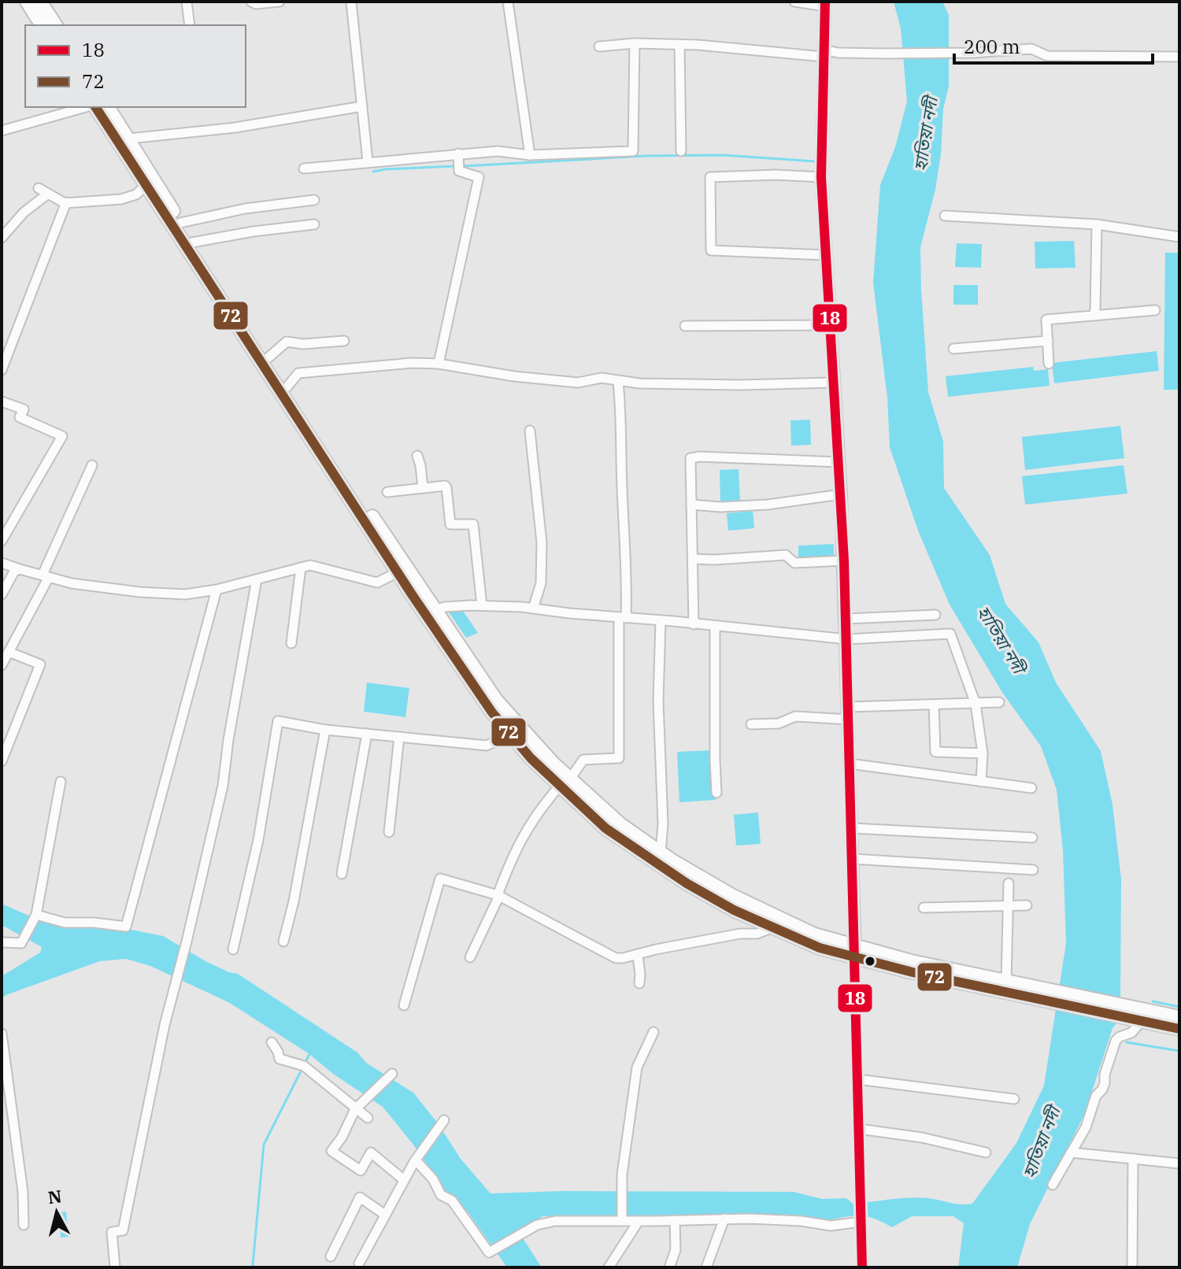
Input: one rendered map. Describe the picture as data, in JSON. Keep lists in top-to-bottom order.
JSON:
{
  "water": ["হাতিয়া নদী"],
  "lines": ["transit line 18", "transit line 72"],
  "legend": ["18", "72"],
  "scale_bar": "200 m",
  "north": "top"
}
